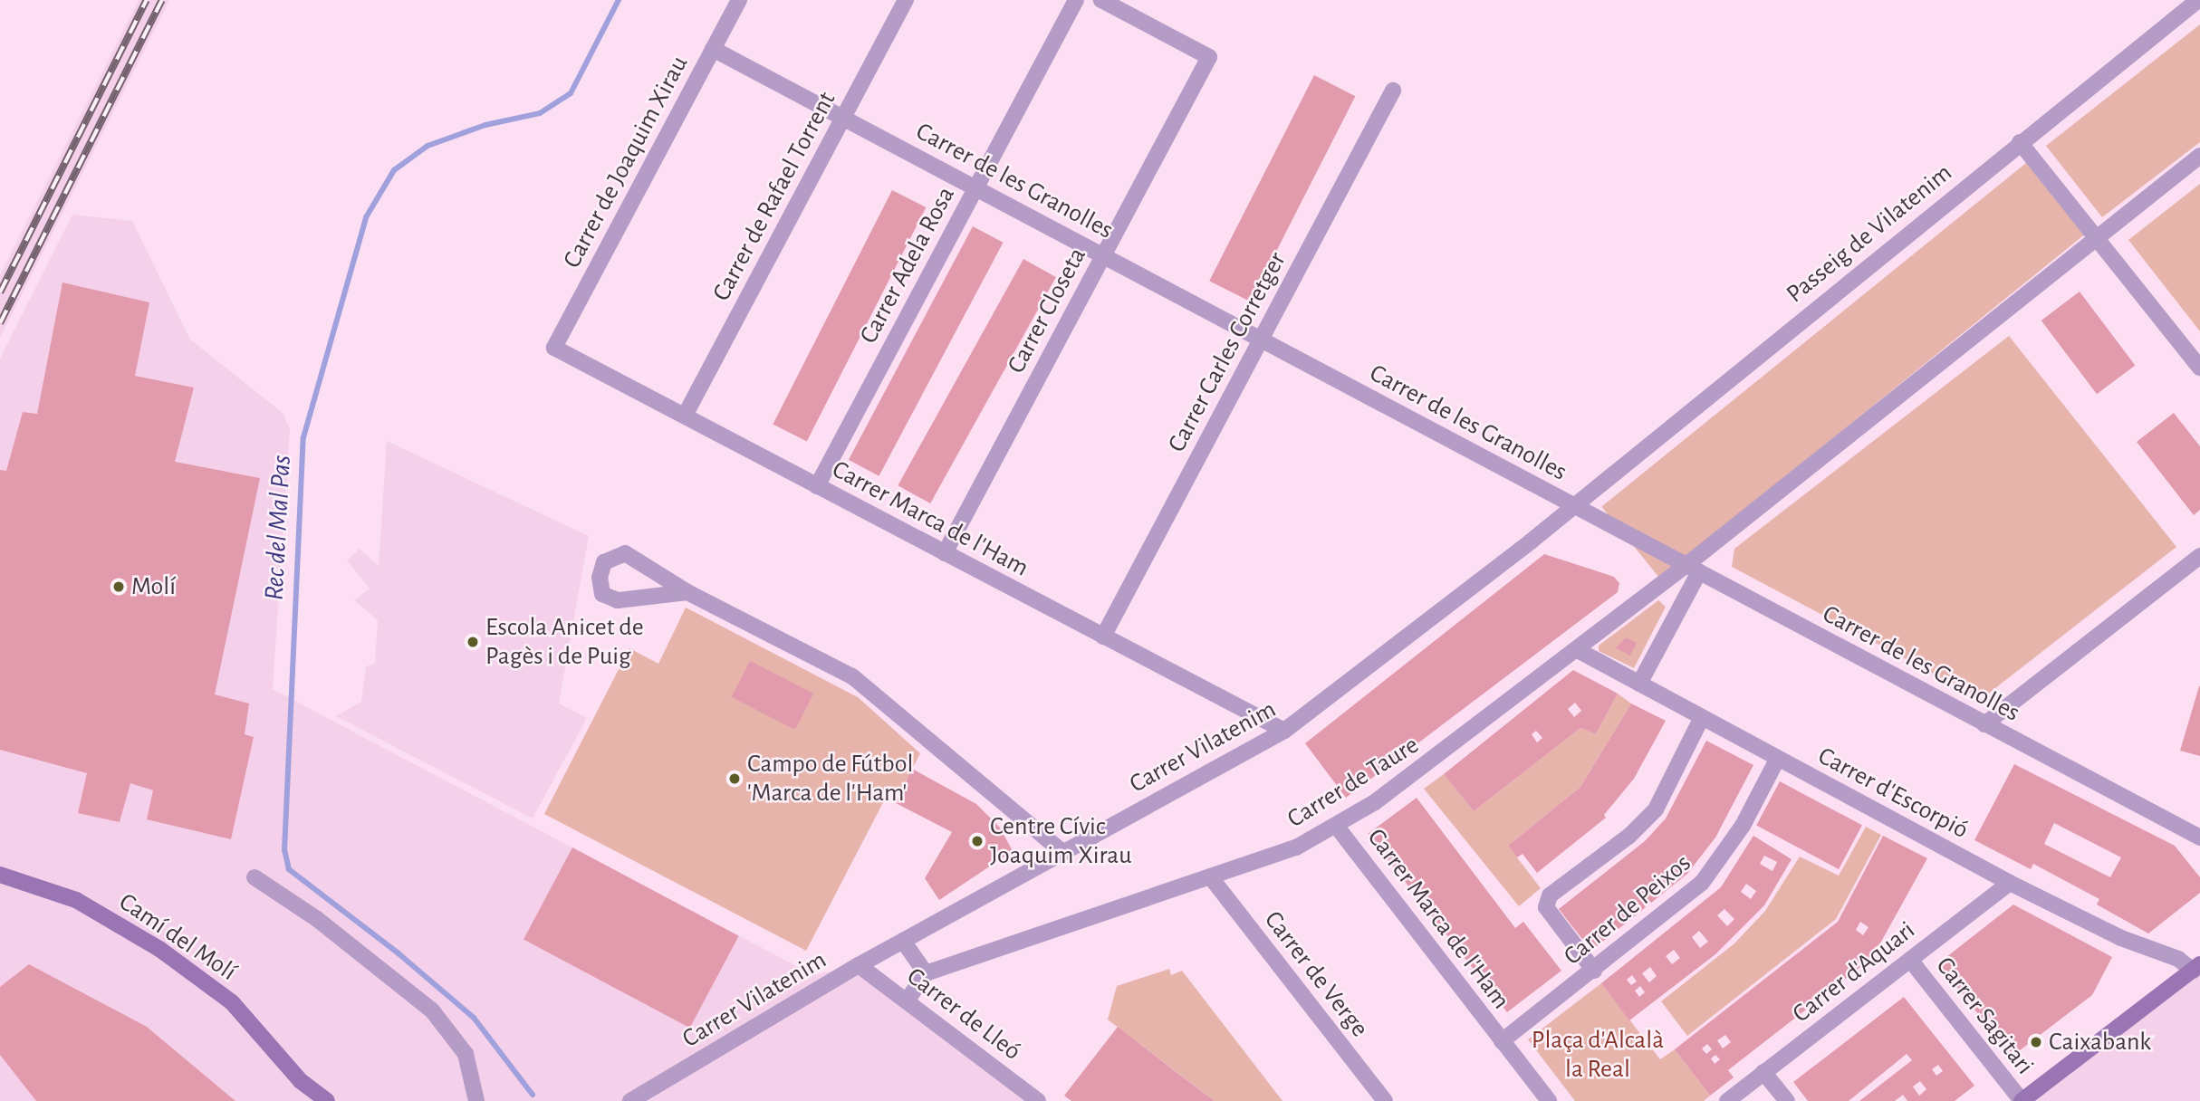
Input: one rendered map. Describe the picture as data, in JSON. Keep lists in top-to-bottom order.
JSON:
{
  "streets": {
    "main road": ["Camí del Molí"],
    "street": [
      "Carrer de Joaquim Xirau",
      "Carrer de les Granolles",
      "Carrer de Rafael Torrent",
      "Passeig de Vilatenim",
      "Carrer Adela Rosa",
      "Carrer Closeta",
      "Carrer Carles Corretger",
      "Carrer Marca de l'Ham",
      "Carrer Vilatenim",
      "Carrer de Taure",
      "Carrer d'Escorpió",
      "Carrer de Peixos",
      "Carrer d'Aquari",
      "Carrer de Verge",
      "Carrer de Lleó",
      "Carrer Sagitari"
    ]
  },
  "crossings": [
    ["Carrer de Joaquim Xirau", "Carrer de les Granolles"],
    ["Carrer de Joaquim Xirau", "Carrer Marca de l'Ham"],
    ["Carrer de les Granolles", "Carrer de Rafael Torrent"],
    ["Carrer de les Granolles", "Passeig de Vilatenim"],
    ["Carrer de les Granolles", "Carrer Adela Rosa"],
    ["Carrer de les Granolles", "Carrer Closeta"],
    ["Carrer de les Granolles", "Carrer Carles Corretger"],
    ["Carrer de les Granolles", "Carrer Vilatenim"],
    ["Carrer de les Granolles", "Carrer de Taure"],
    ["Carrer de Rafael Torrent", "Carrer Marca de l'Ham"],
    ["Passeig de Vilatenim", "Carrer Vilatenim"],
    ["Carrer Adela Rosa", "Carrer Marca de l'Ham"],
    ["Carrer Closeta", "Carrer Marca de l'Ham"],
    ["Carrer Carles Corretger", "Carrer Marca de l'Ham"],
    ["Carrer Marca de l'Ham", "Carrer Vilatenim"],
    ["Carrer Marca de l'Ham", "Carrer de Taure"],
    ["Carrer Marca de l'Ham", "Carrer de Peixos"],
    ["Carrer Vilatenim", "Carrer de Lleó"],
    ["Carrer de Taure", "Carrer d'Escorpió"],
    ["Carrer de Taure", "Carrer de Verge"],
    ["Carrer d'Escorpió", "Carrer de Peixos"],
    ["Carrer d'Escorpió", "Carrer d'Aquari"],
    ["Carrer d'Aquari", "Carrer Sagitari"]
  ],
  "water": ["Rec del Mal Pas"],
  "parks": ["Plaça d'Alcalà la Real"],
  "places": [
    "Molí",
    "Escola Anicet de Pagès i de Puig",
    "Campo de Fútbol 'Marca de l'Ham'",
    "Centre Cívic Joaquim Xirau",
    "Caixabank"
  ]
}
